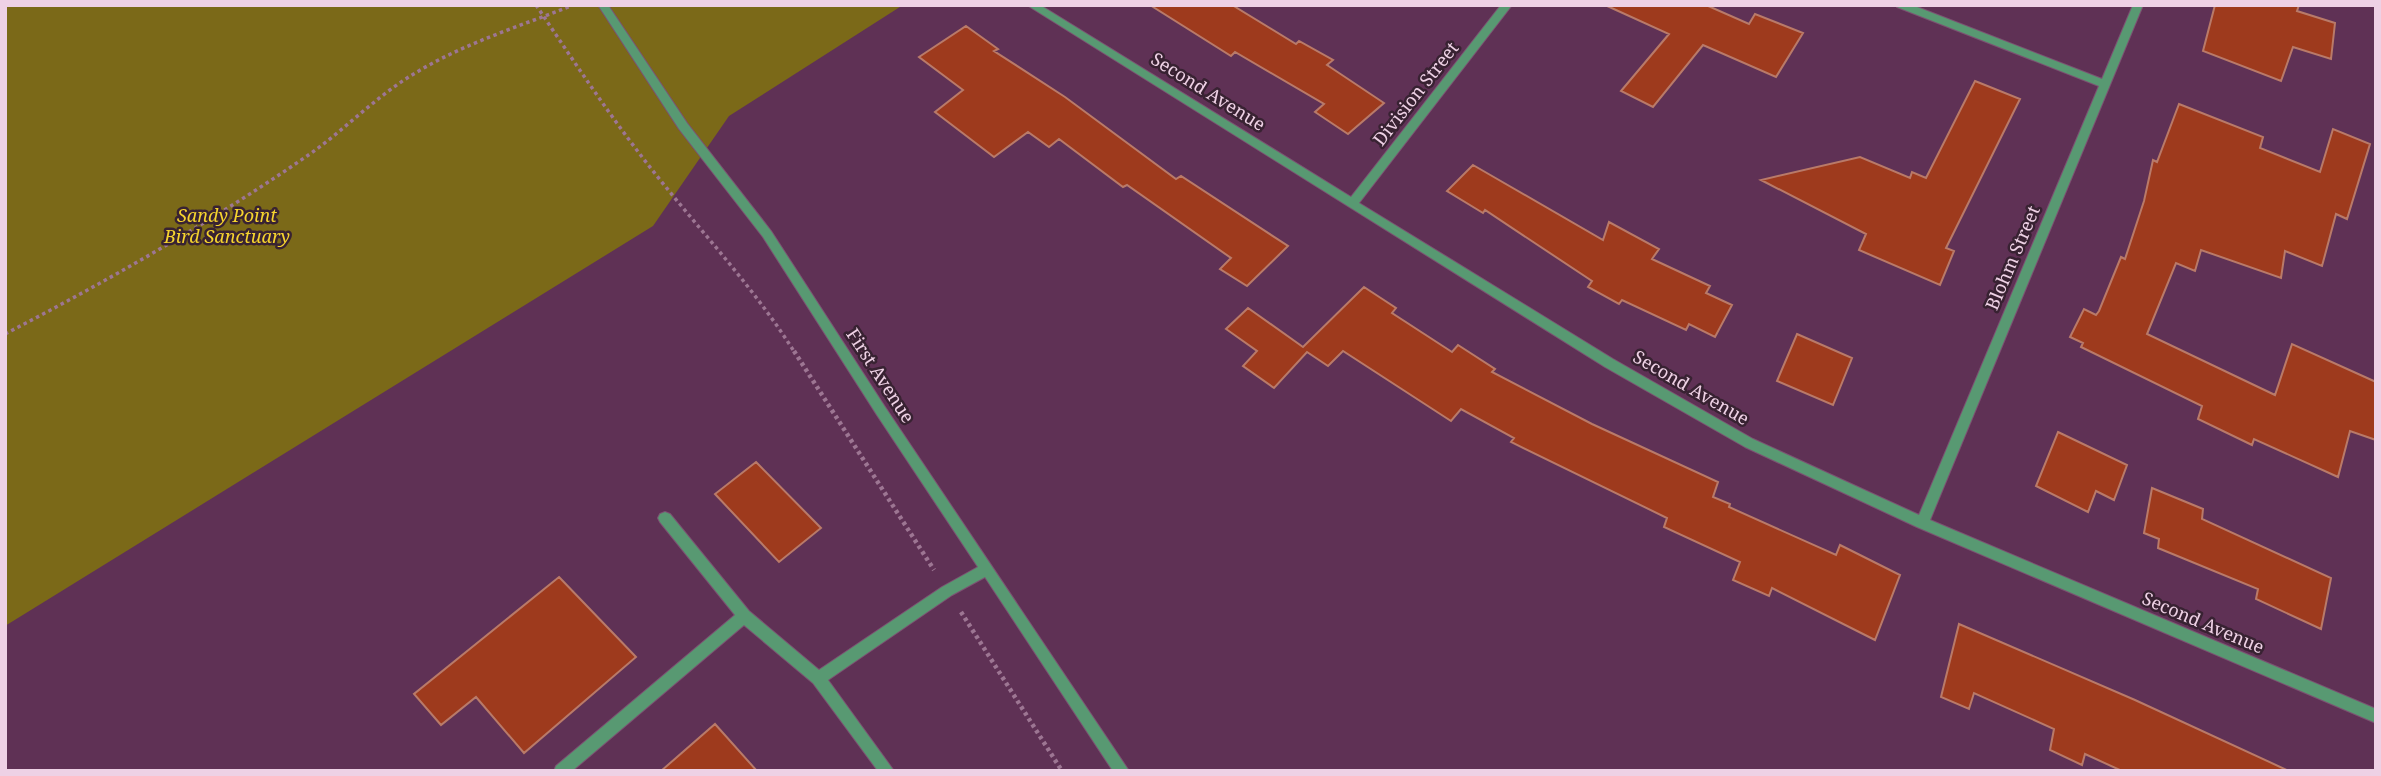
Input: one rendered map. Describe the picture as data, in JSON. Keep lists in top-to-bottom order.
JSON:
{
  "streets": {
    "street": [
      "Second Avenue",
      "Division Street",
      "Blohm Street",
      "First Avenue"
    ]
  },
  "crossings": [
    ["Second Avenue", "Division Street"],
    ["Second Avenue", "Blohm Street"]
  ],
  "parks": ["Sandy Point Bird Sanctuary"]
}
